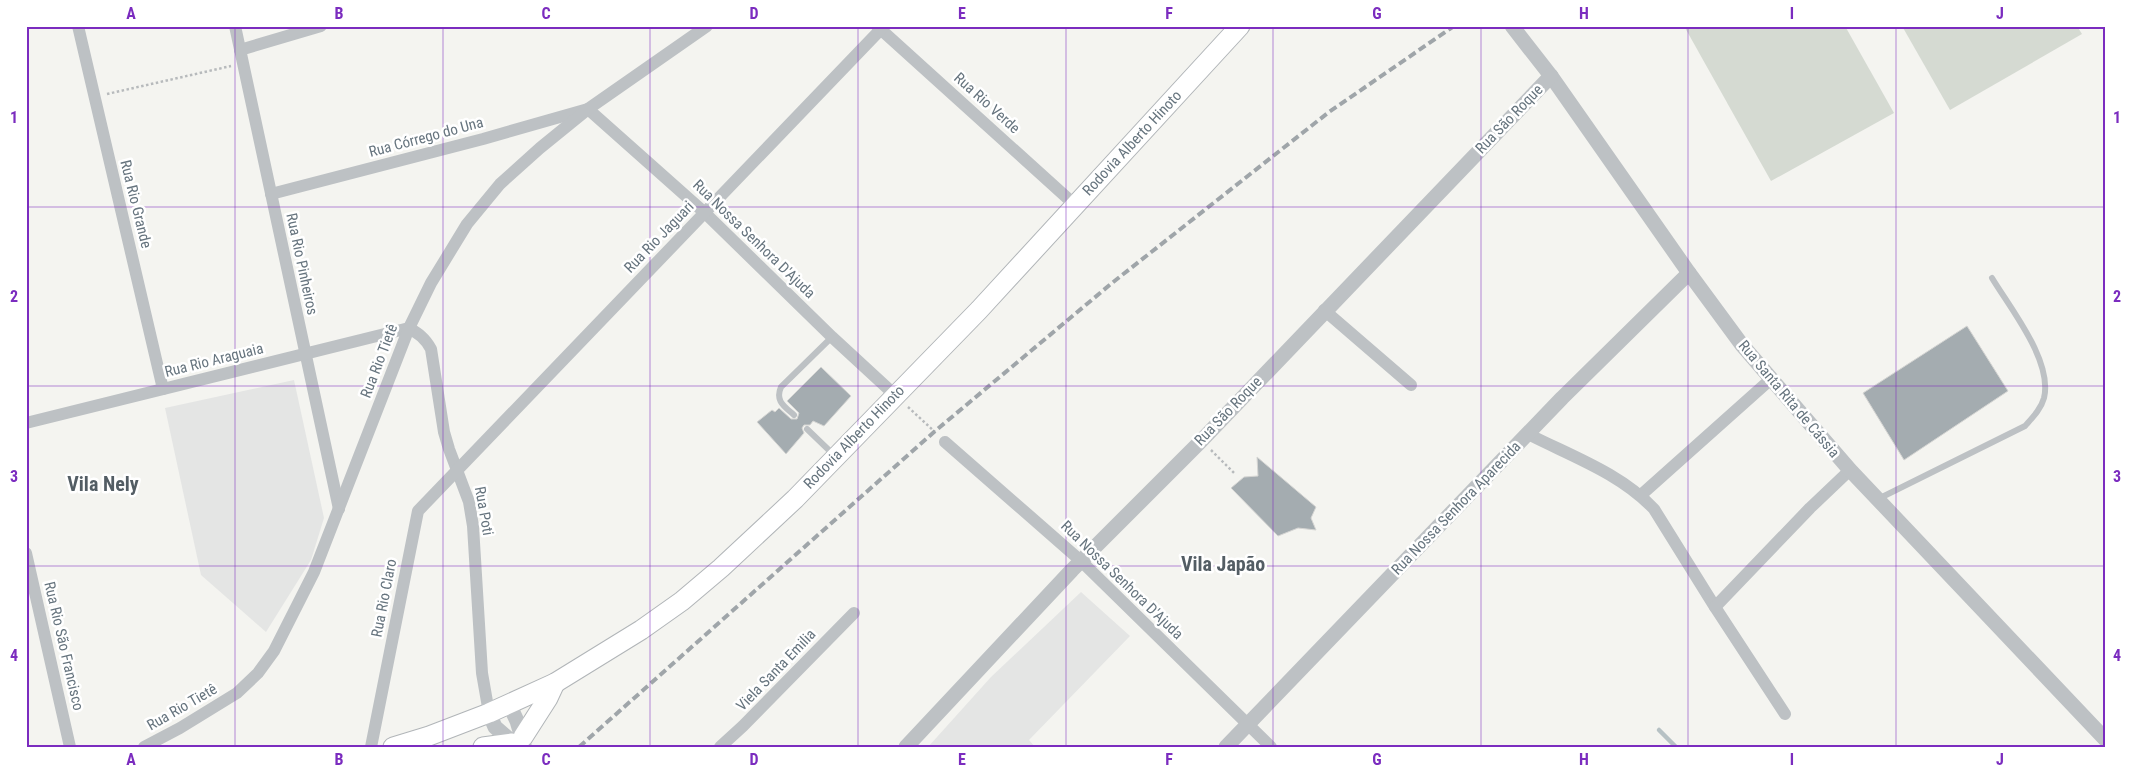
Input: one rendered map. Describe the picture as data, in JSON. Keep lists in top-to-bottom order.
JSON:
{
  "streets": {
    "main road": ["Rodovia Alberto Hinoto"],
    "street": [
      "Rua Rio Verde",
      "Rua São Roque",
      "Rua Córrego do Una",
      "Rua Rio Grande",
      "Rua Rio Jaguari",
      "Rua Nossa Senhora D'Ajuda",
      "Rua Rio Pinheiros",
      "Rua Rio Araguaia",
      "Rua Rio Tietê",
      "Rua Santa Rita de Cássia",
      "Rua Nossa Senhora Aparecida",
      "Rua Poti",
      "Rua Rio Claro",
      "Rua Rio São Francisco",
      "Viela Santa Emilia"
    ]
  },
  "crossings": [
    ["Rua Rio Verde", "Rodovia Alberto Hinoto"],
    ["Rua Rio Verde", "Rua Rio Jaguari"],
    ["Rua São Roque", "Rua Nossa Senhora D'Ajuda"],
    ["Rua São Roque", "Rua Santa Rita de Cássia"],
    ["Rua Córrego do Una", "Rua Nossa Senhora D'Ajuda"],
    ["Rua Córrego do Una", "Rua Rio Pinheiros"],
    ["Rua Córrego do Una", "Rua Rio Tietê"],
    ["Rodovia Alberto Hinoto", "Rua Nossa Senhora D'Ajuda"],
    ["Rodovia Alberto Hinoto", "Rua Poti"],
    ["Rua Rio Grande", "Rua Rio Araguaia"],
    ["Rua Rio Jaguari", "Rua Nossa Senhora D'Ajuda"],
    ["Rua Rio Jaguari", "Rua Poti"],
    ["Rua Rio Jaguari", "Rua Rio Claro"],
    ["Rua Nossa Senhora D'Ajuda", "Rua Rio Tietê"],
    ["Rua Nossa Senhora D'Ajuda", "Rua Nossa Senhora Aparecida"],
    ["Rua Rio Pinheiros", "Rua Rio Araguaia"],
    ["Rua Rio Pinheiros", "Rua Rio Tietê"],
    ["Rua Rio Araguaia", "Rua Rio Tietê"],
    ["Rua Rio Araguaia", "Rua Poti"],
    ["Rua Rio Tietê", "Rua Poti"],
    ["Rua Santa Rita de Cássia", "Rua Nossa Senhora Aparecida"],
    ["Rua Poti", "Rua Rio Claro"]
  ],
  "districts": ["Vila Nely", "Vila Japão"],
  "grid": {
    "columns": [
      "A",
      "B",
      "C",
      "D",
      "E",
      "F",
      "G",
      "H",
      "I",
      "J"
    ],
    "rows": [
      "1",
      "2",
      "3",
      "4"
    ]
  }
}
